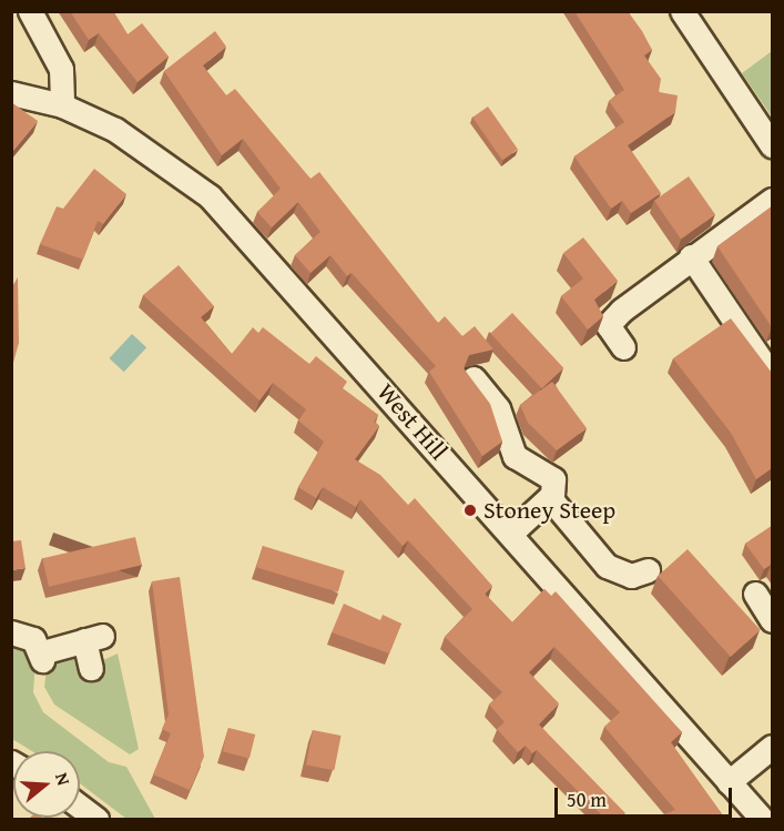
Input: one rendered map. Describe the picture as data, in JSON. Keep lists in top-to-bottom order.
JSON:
{
  "streets": {
    "street": ["West Hill"]
  },
  "places": ["Stoney Steep"],
  "scale_bar": "50 m",
  "north": "right"
}
